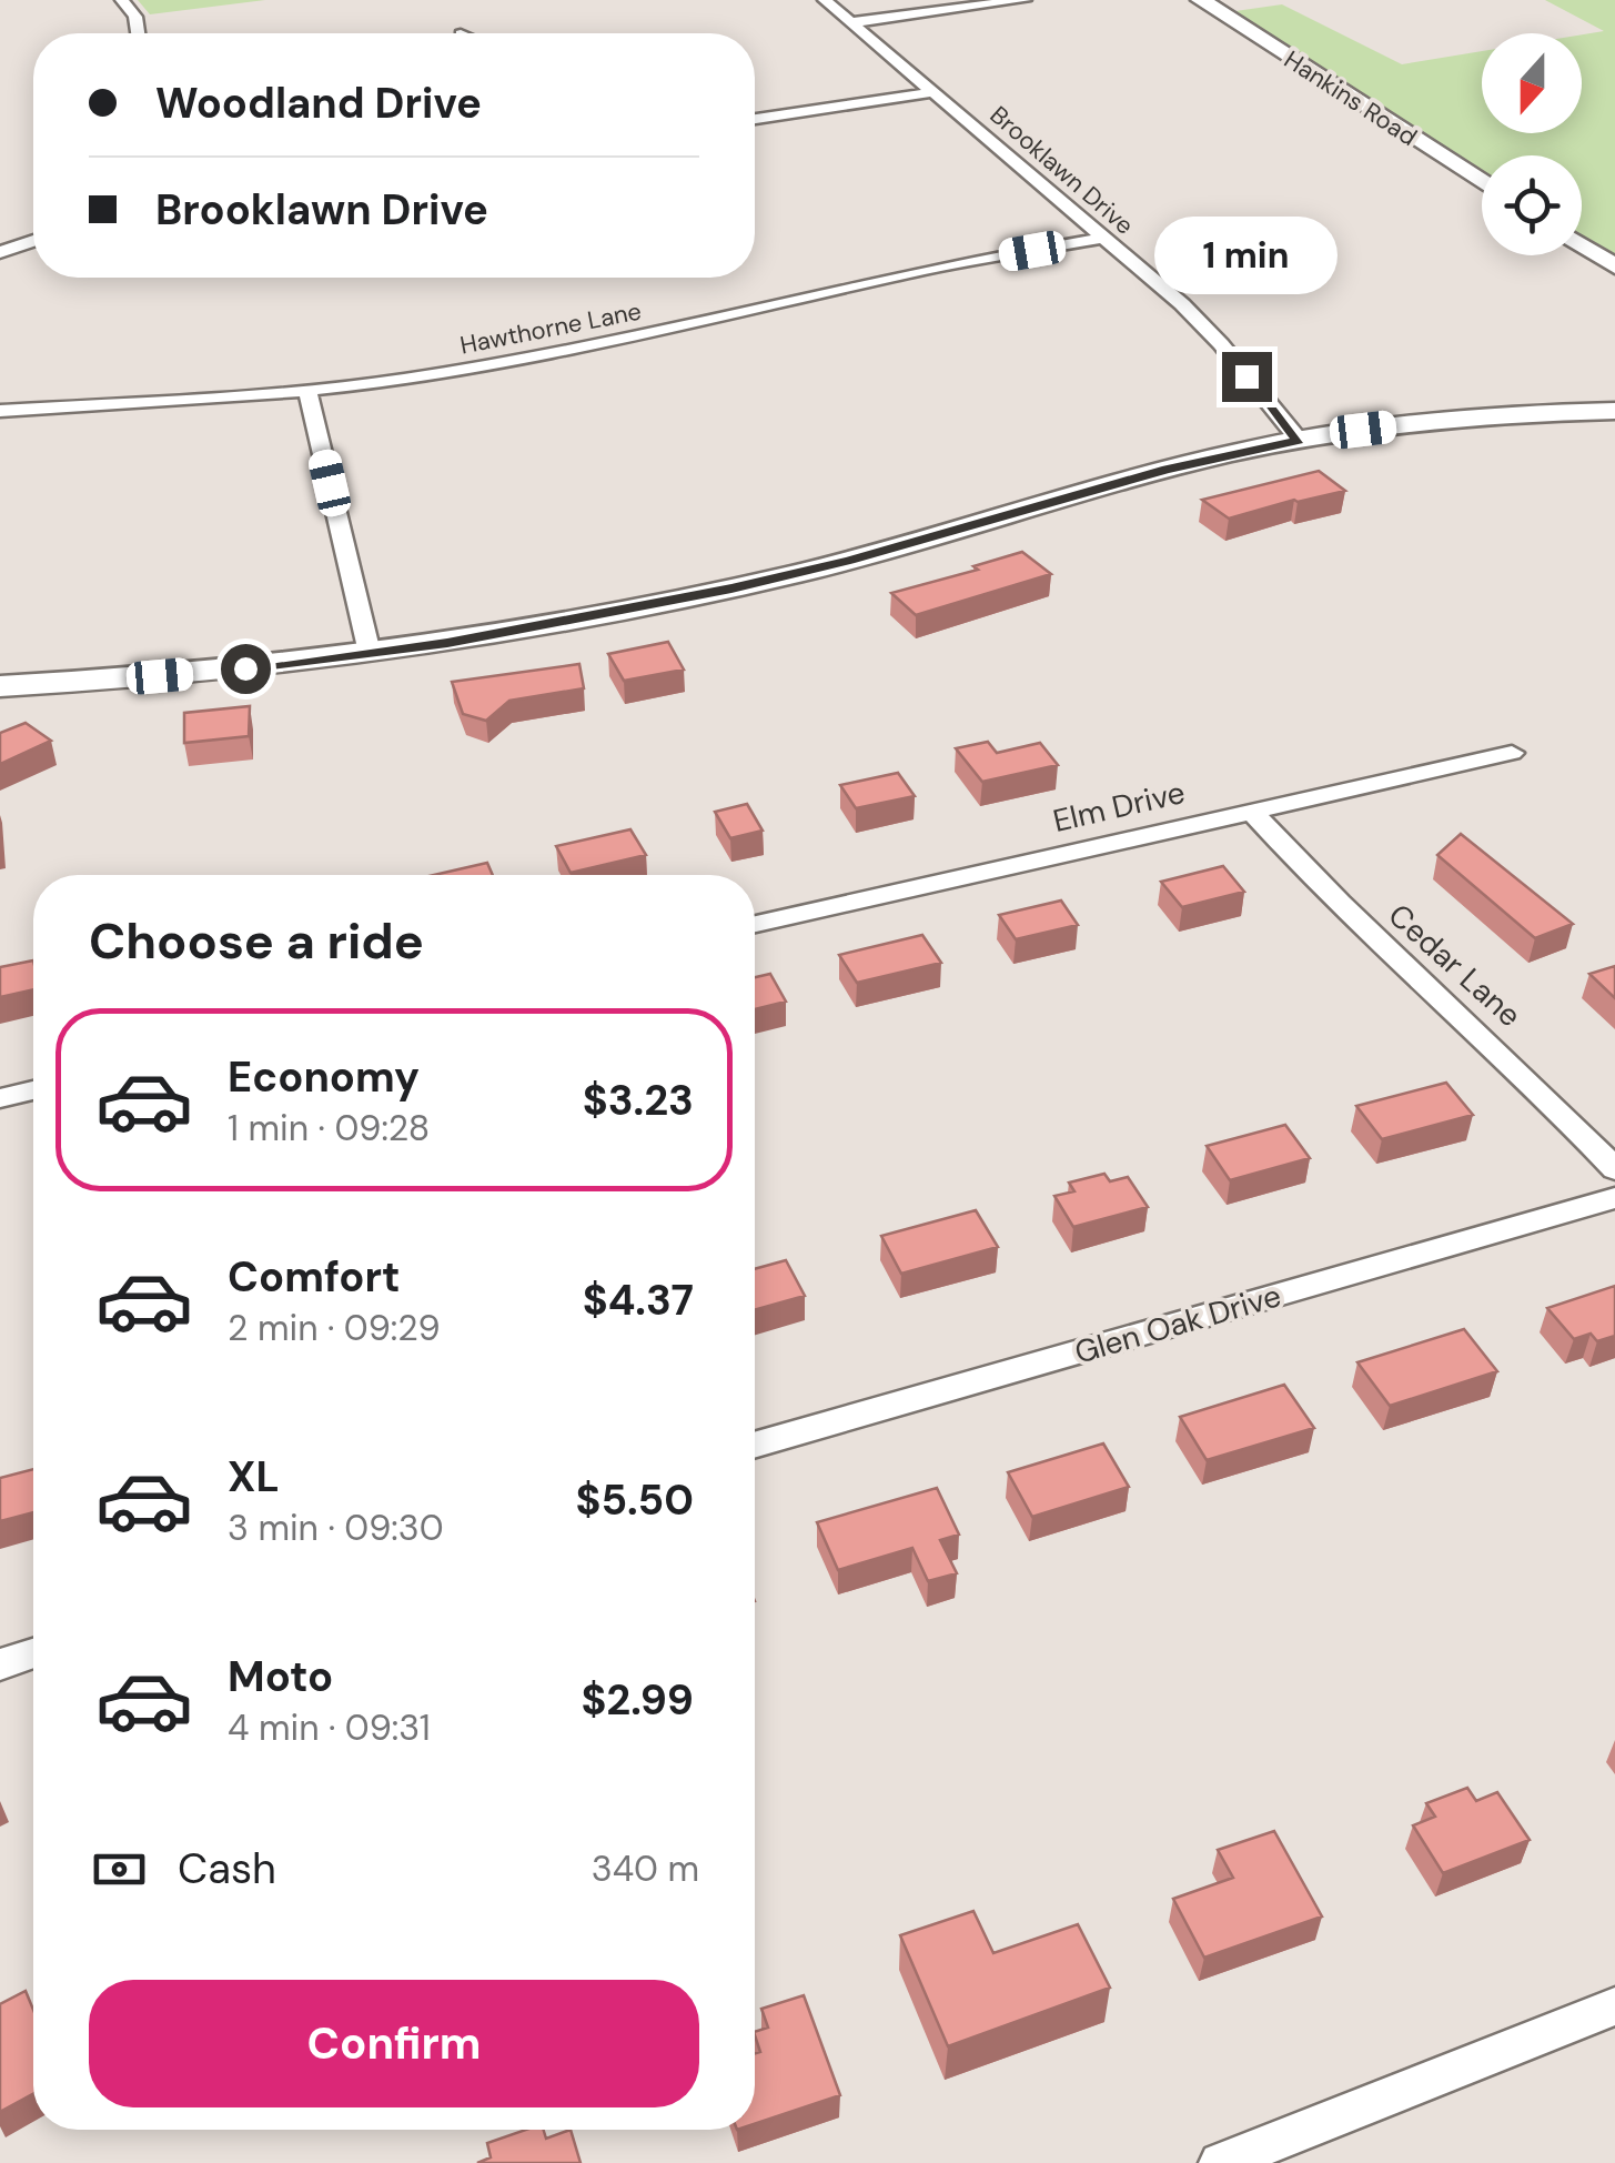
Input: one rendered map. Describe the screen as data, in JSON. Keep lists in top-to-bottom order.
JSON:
{
  "streets": {
    "street": [
      "Hankins Road",
      "Brooklawn Drive",
      "Hawthorne Lane",
      "Elm Drive",
      "Cedar Lane",
      "Glen Oak Drive"
    ]
  },
  "crossings": [
    ["Brooklawn Drive", "Hawthorne Lane"],
    ["Elm Drive", "Cedar Lane"]
  ],
  "north": "bottom",
  "page": {
    "banner": ["Woodland Drive", "Brooklawn Drive"],
    "bubble": "1 min",
    "heading": "Choose a ride",
    "list": [
      {
        "name": "Economy",
        "note": "1 min · 09:28",
        "value": "$3.23"
      },
      {
        "name": "Comfort",
        "note": "2 min · 09:29",
        "value": "$4.37"
      },
      {
        "name": "XL",
        "note": "3 min · 09:30",
        "value": "$5.50"
      },
      {
        "name": "Moto",
        "note": "4 min · 09:31",
        "value": "$2.99"
      }
    ],
    "pay": ["Cash", "340 m"],
    "buttons": "Confirm"
  }
}
